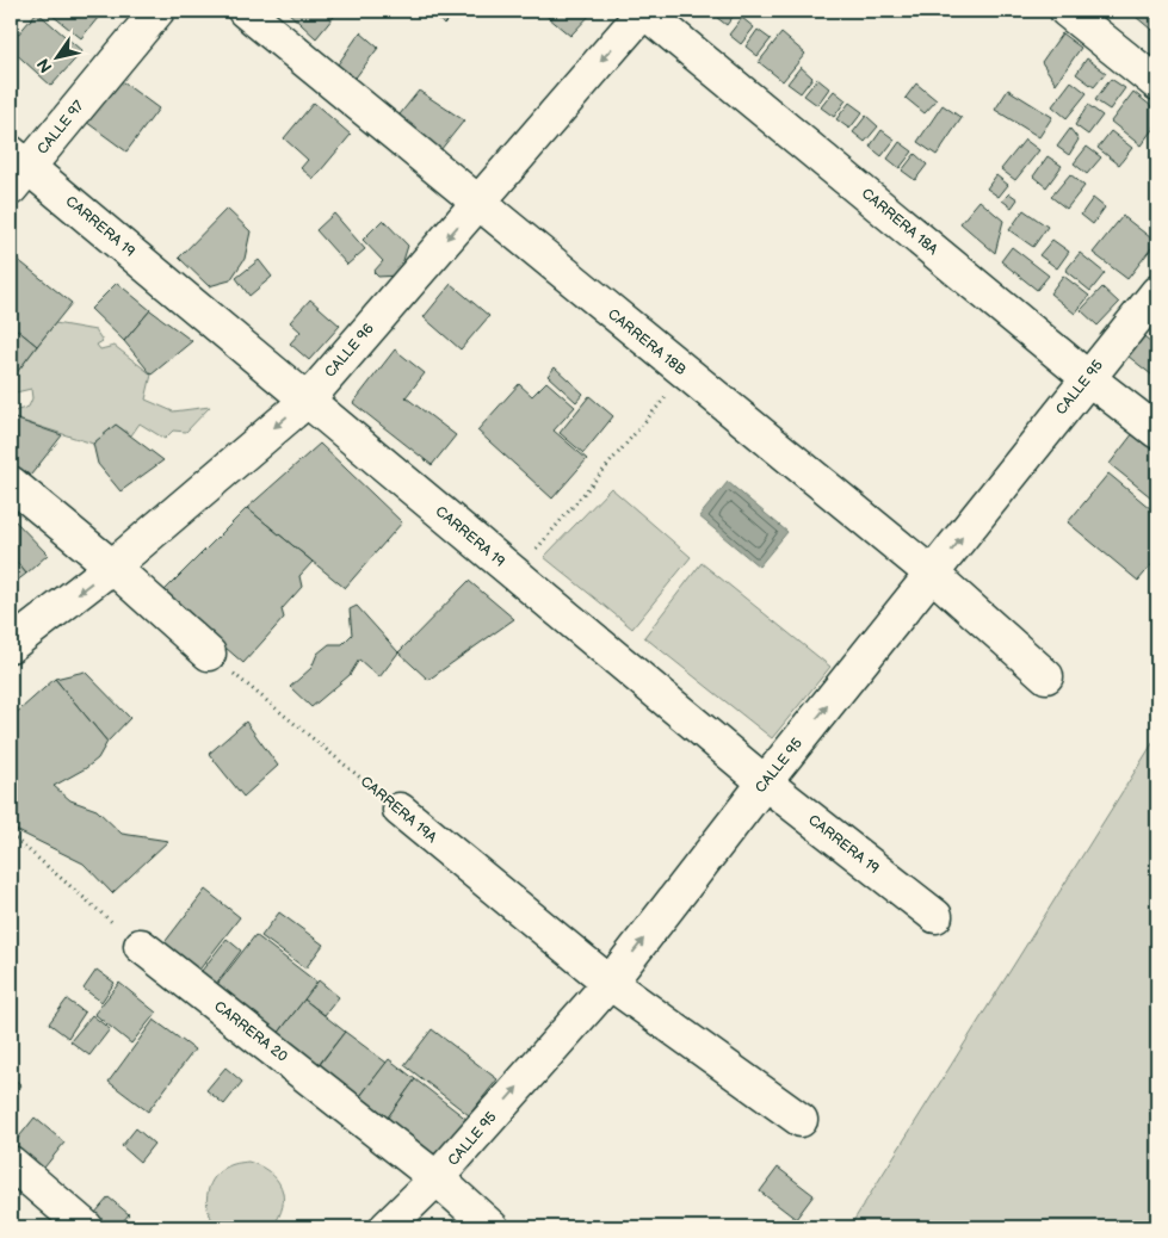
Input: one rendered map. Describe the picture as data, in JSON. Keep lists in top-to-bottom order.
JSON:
{
  "streets": {
    "street": [
      "CALLE 97",
      "CARRERA 18A",
      "CARRERA 19",
      "CARRERA 18B",
      "CALLE 96",
      "CALLE 95",
      "CARRERA 19A",
      "CARRERA 20"
    ]
  },
  "crossings": [
    ["CALLE 97", "CARRERA 19"],
    ["CARRERA 18A", "CALLE 96"],
    ["CARRERA 18A", "CALLE 95"],
    ["CARRERA 19", "CALLE 96"],
    ["CARRERA 19", "CALLE 95"],
    ["CARRERA 18B", "CALLE 96"],
    ["CARRERA 18B", "CALLE 95"],
    ["CALLE 95", "CARRERA 19A"],
    ["CALLE 95", "CARRERA 20"]
  ],
  "one_way": ["CALLE 96", "CALLE 95"],
  "north": "bottom left"
}
